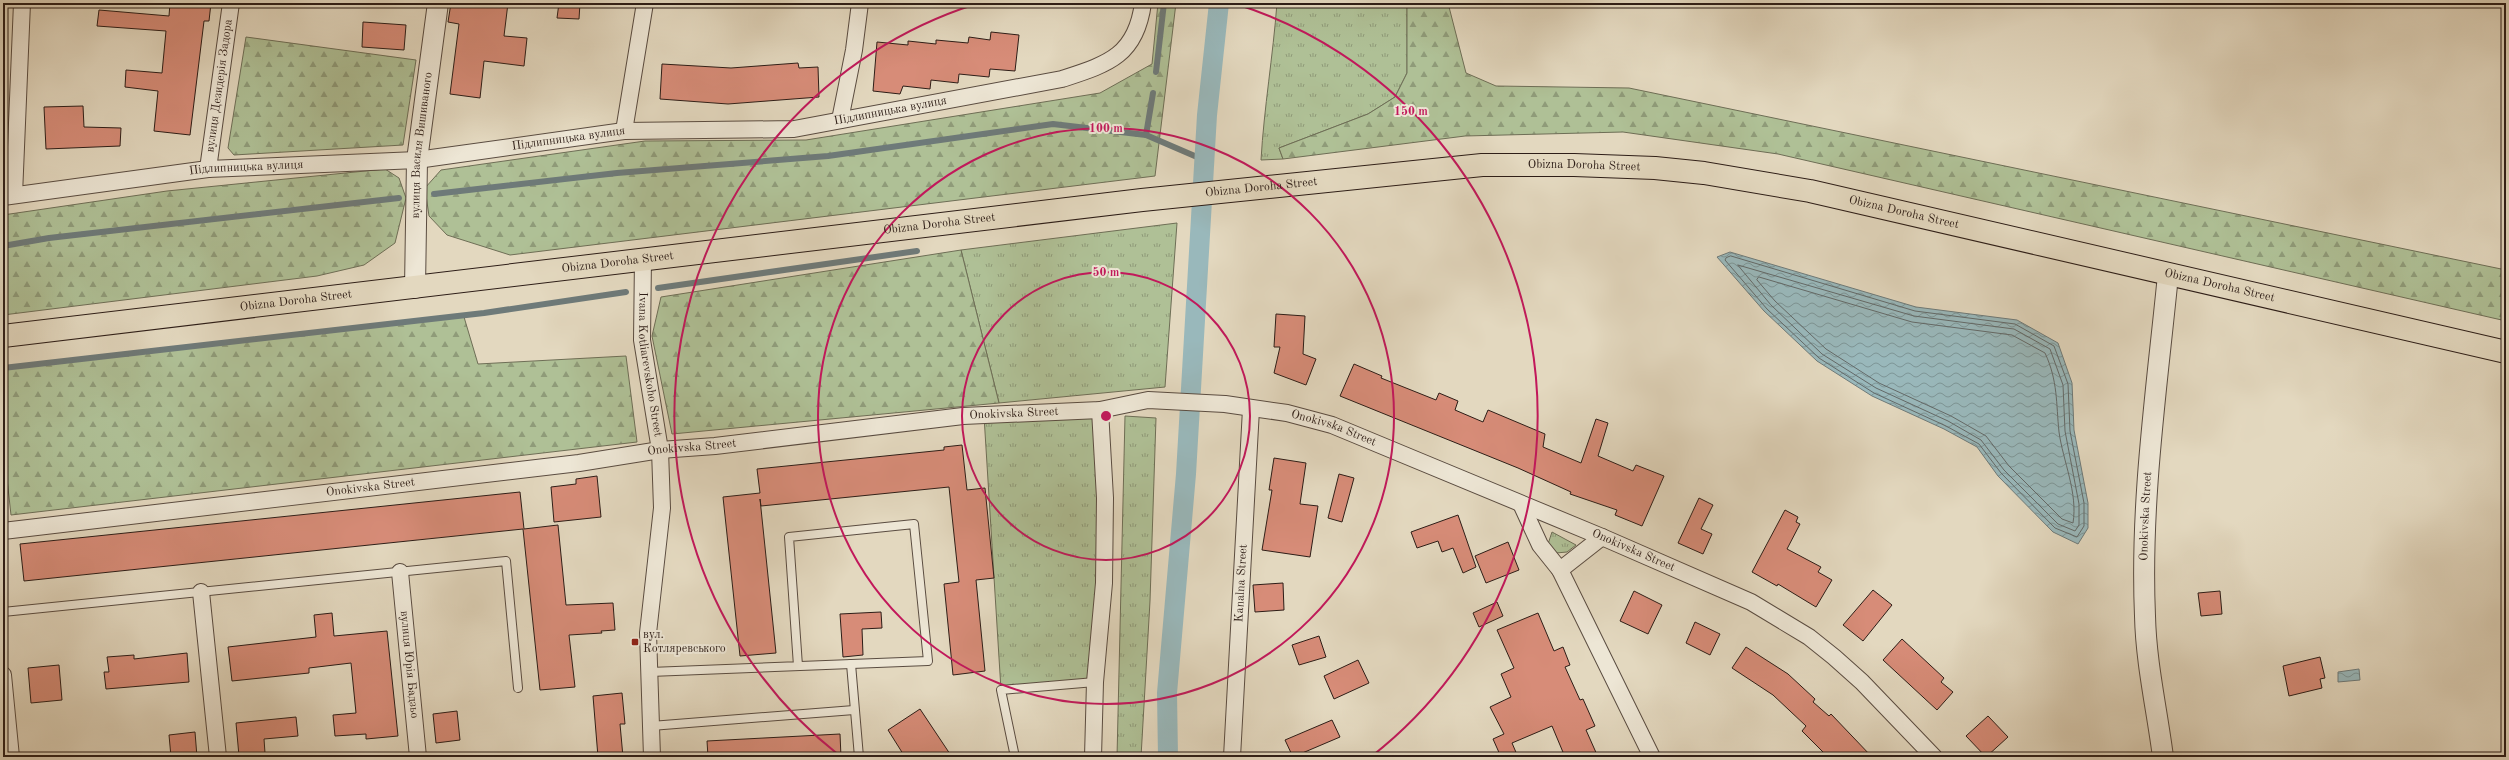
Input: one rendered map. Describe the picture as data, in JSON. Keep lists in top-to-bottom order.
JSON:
{
  "streets": {
    "highway": ["Obizna Doroha Street"],
    "street": [
      "вулиця Дезидерія Задора",
      "Підлипницька вулиця",
      "вулиця Василя Вишиваного",
      "Ivana Kotliarevskoho Street",
      "Onokivska Street",
      "Kanalna Street",
      "вулиця Юрія Бадзьо"
    ]
  },
  "crossings": [
    ["вулиця Дезидерія Задора", "Підлипницька вулиця"],
    ["Підлипницька вулиця", "вулиця Василя Вишиваного"],
    ["вулиця Василя Вишиваного", "Obizna Doroha Street"],
    ["Obizna Doroha Street", "Ivana Kotliarevskoho Street"],
    ["Obizna Doroha Street", "Onokivska Street"],
    ["Ivana Kotliarevskoho Street", "Onokivska Street"],
    ["Onokivska Street", "Kanalna Street"]
  ],
  "places": {
    "transit": ["вул. Котляревського"]
  },
  "rings": ["150 m", "100 m", "50 m"]
}
